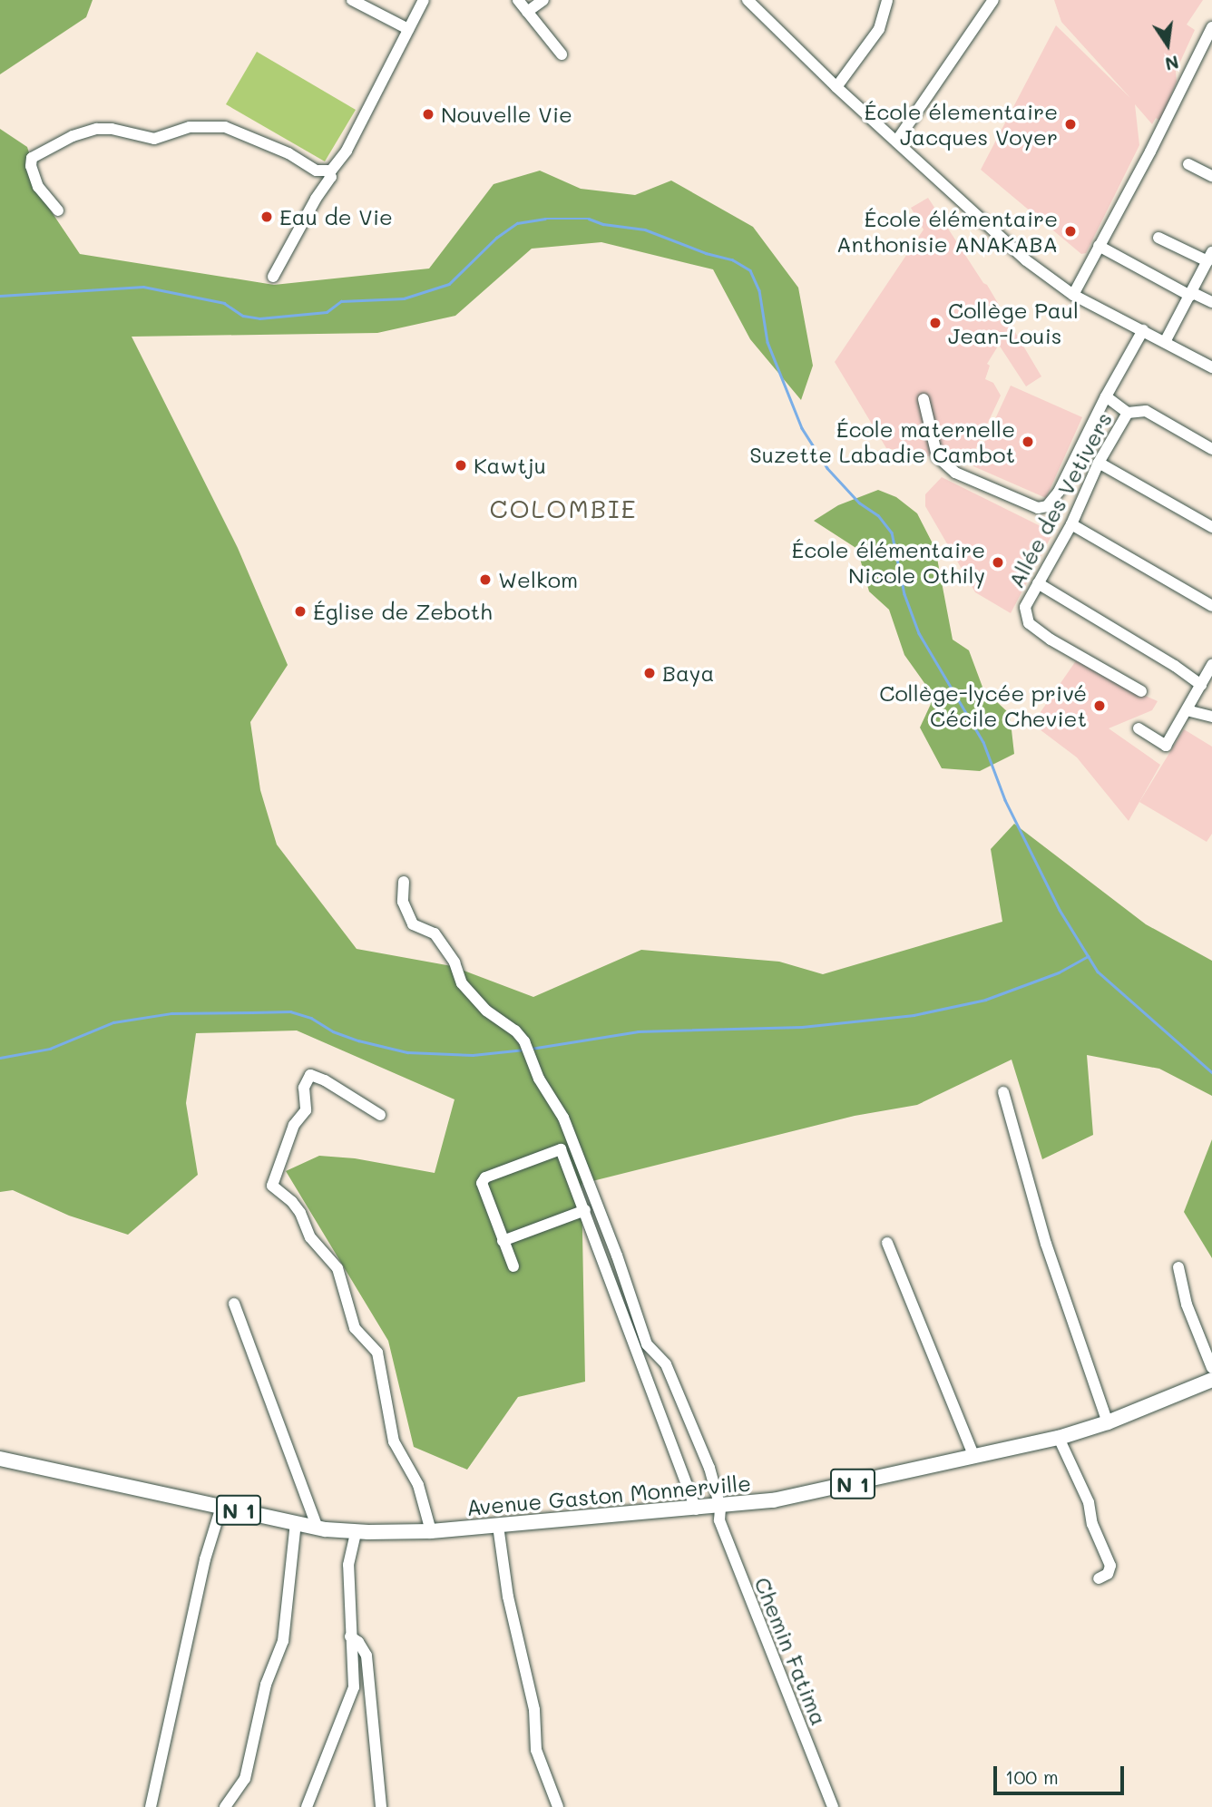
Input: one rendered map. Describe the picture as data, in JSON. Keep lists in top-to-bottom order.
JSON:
{
  "streets": {
    "main road": ["N 1", "Avenue Gaston Monnerville"],
    "street": ["Allée des Vetivers", "Chemin Fatima"]
  },
  "crossings": [
    ["Avenue Gaston Monnerville", "Chemin Fatima"]
  ],
  "districts": ["COLOMBIE"],
  "places": [
    "Nouvelle Vie",
    "École élementaire Jacques Voyer",
    "Eau de Vie",
    "École élémentaire Anthonisie ANAKABA",
    "Collège Paul Jean-Louis",
    "École maternelle Suzette Labadie Cambot",
    "Kawtju",
    "École élémentaire Nicole Othily",
    "Welkom",
    "Église de Zeboth",
    "Baya",
    "Collège-lycée privé Cécile Cheviet"
  ],
  "scale_bar": "100 m",
  "north": "bottom"
}
